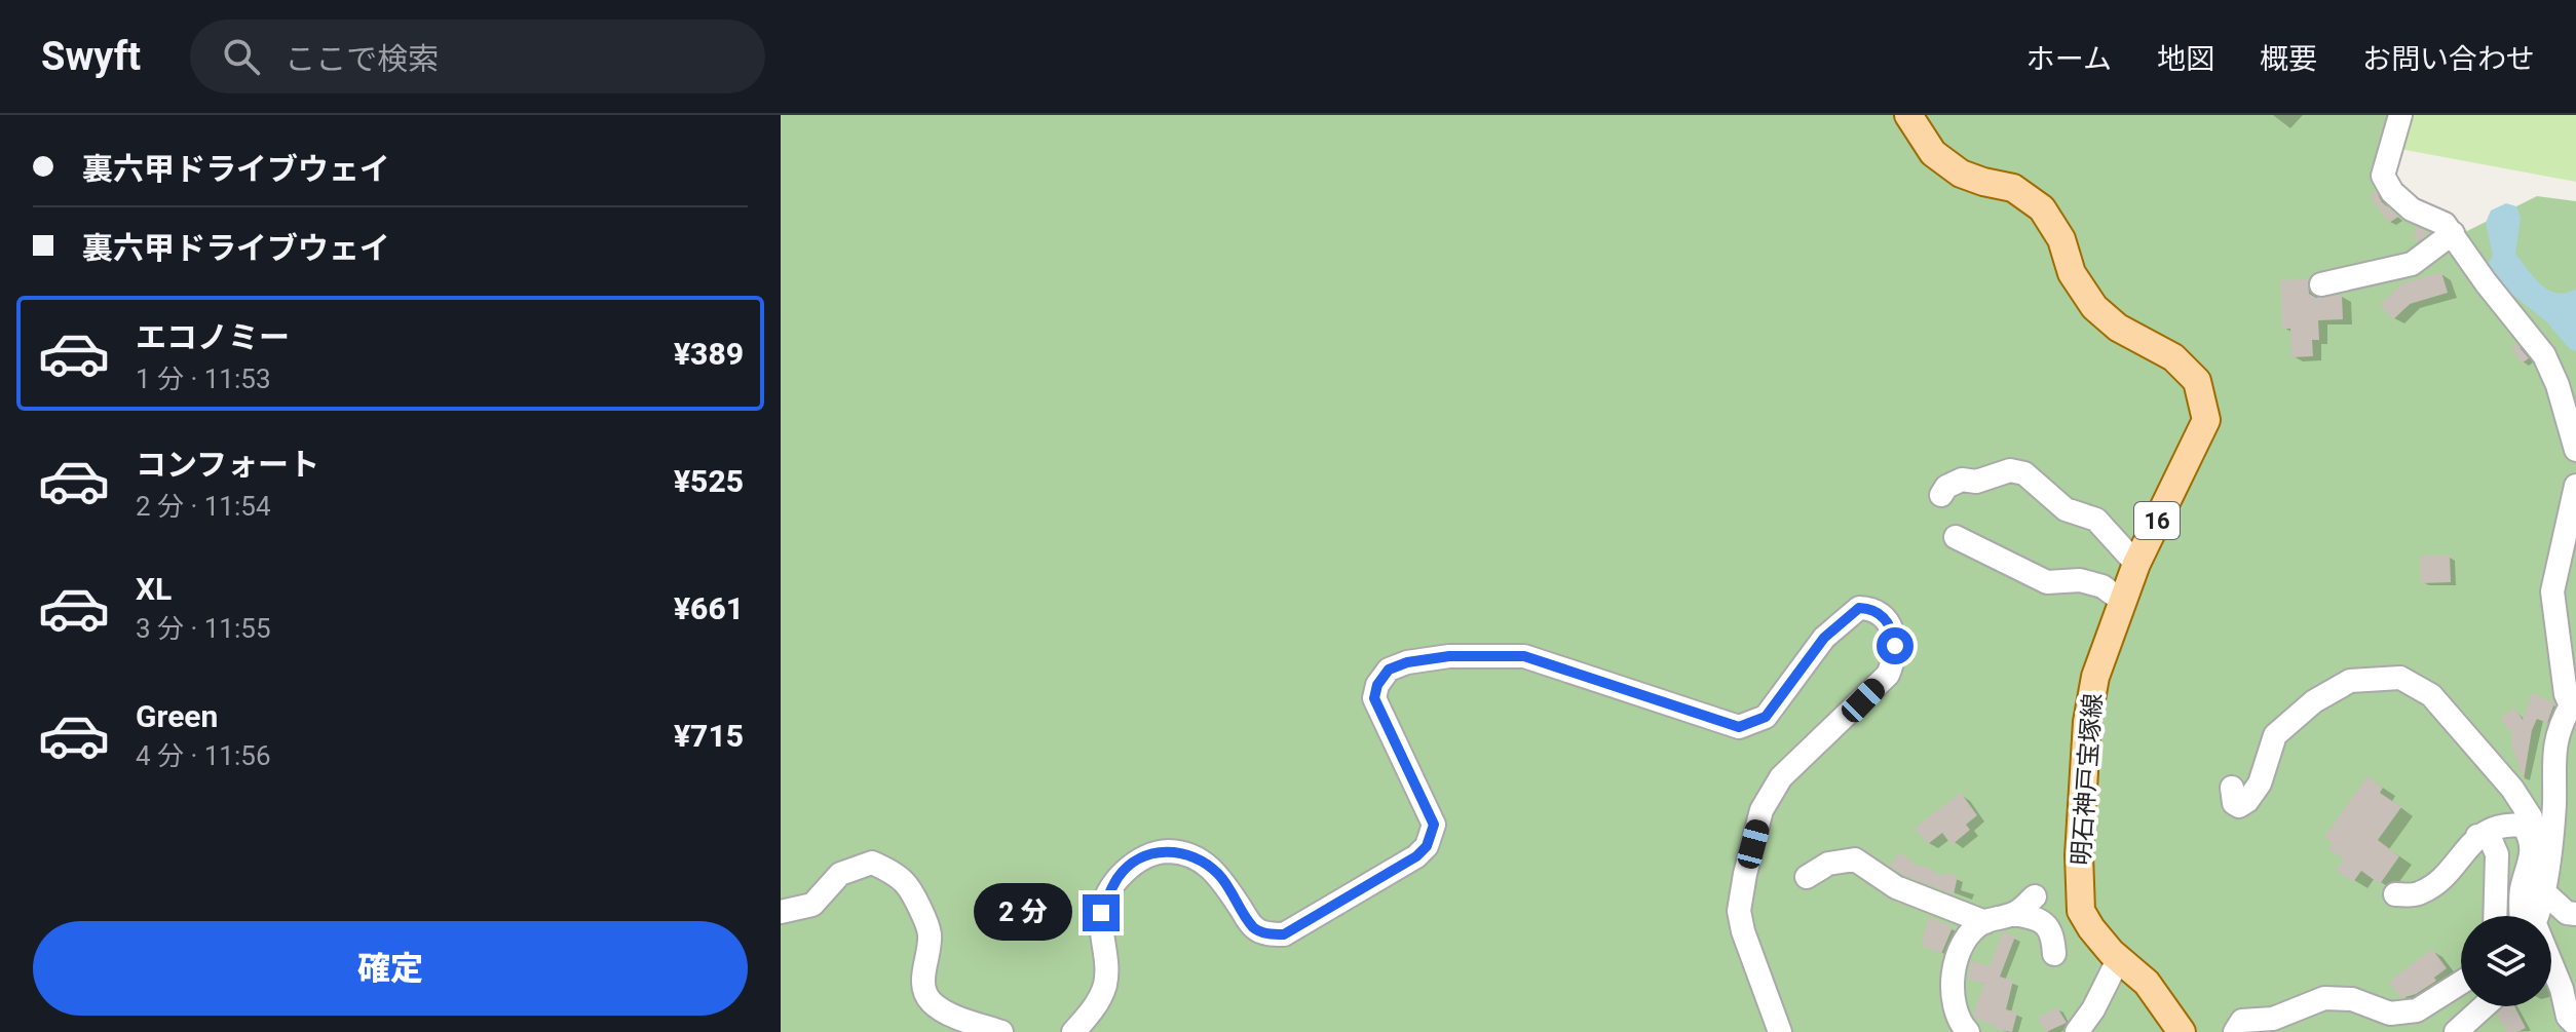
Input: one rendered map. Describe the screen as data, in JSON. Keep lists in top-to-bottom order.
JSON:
{
  "streets": {
    "main road": ["16", "明石神戸宝塚線"]
  },
  "page": {
    "header": "Swyft",
    "search": "ここで検索",
    "nav": [
      "ホーム",
      "地図",
      "概要",
      "お問い合わせ"
    ],
    "banner": ["裏六甲ドライブウェイ", "裏六甲ドライブウェイ"],
    "list": [
      {
        "name": "エコノミー",
        "note": "1 分 · 11:53",
        "value": "¥389"
      },
      {
        "name": "コンフォート",
        "note": "2 分 · 11:54",
        "value": "¥525"
      },
      {
        "name": "XL",
        "note": "3 分 · 11:55",
        "value": "¥661"
      },
      {
        "name": "Green",
        "note": "4 分 · 11:56",
        "value": "¥715"
      }
    ],
    "bubble": "2 分",
    "buttons": "確定"
  }
}
